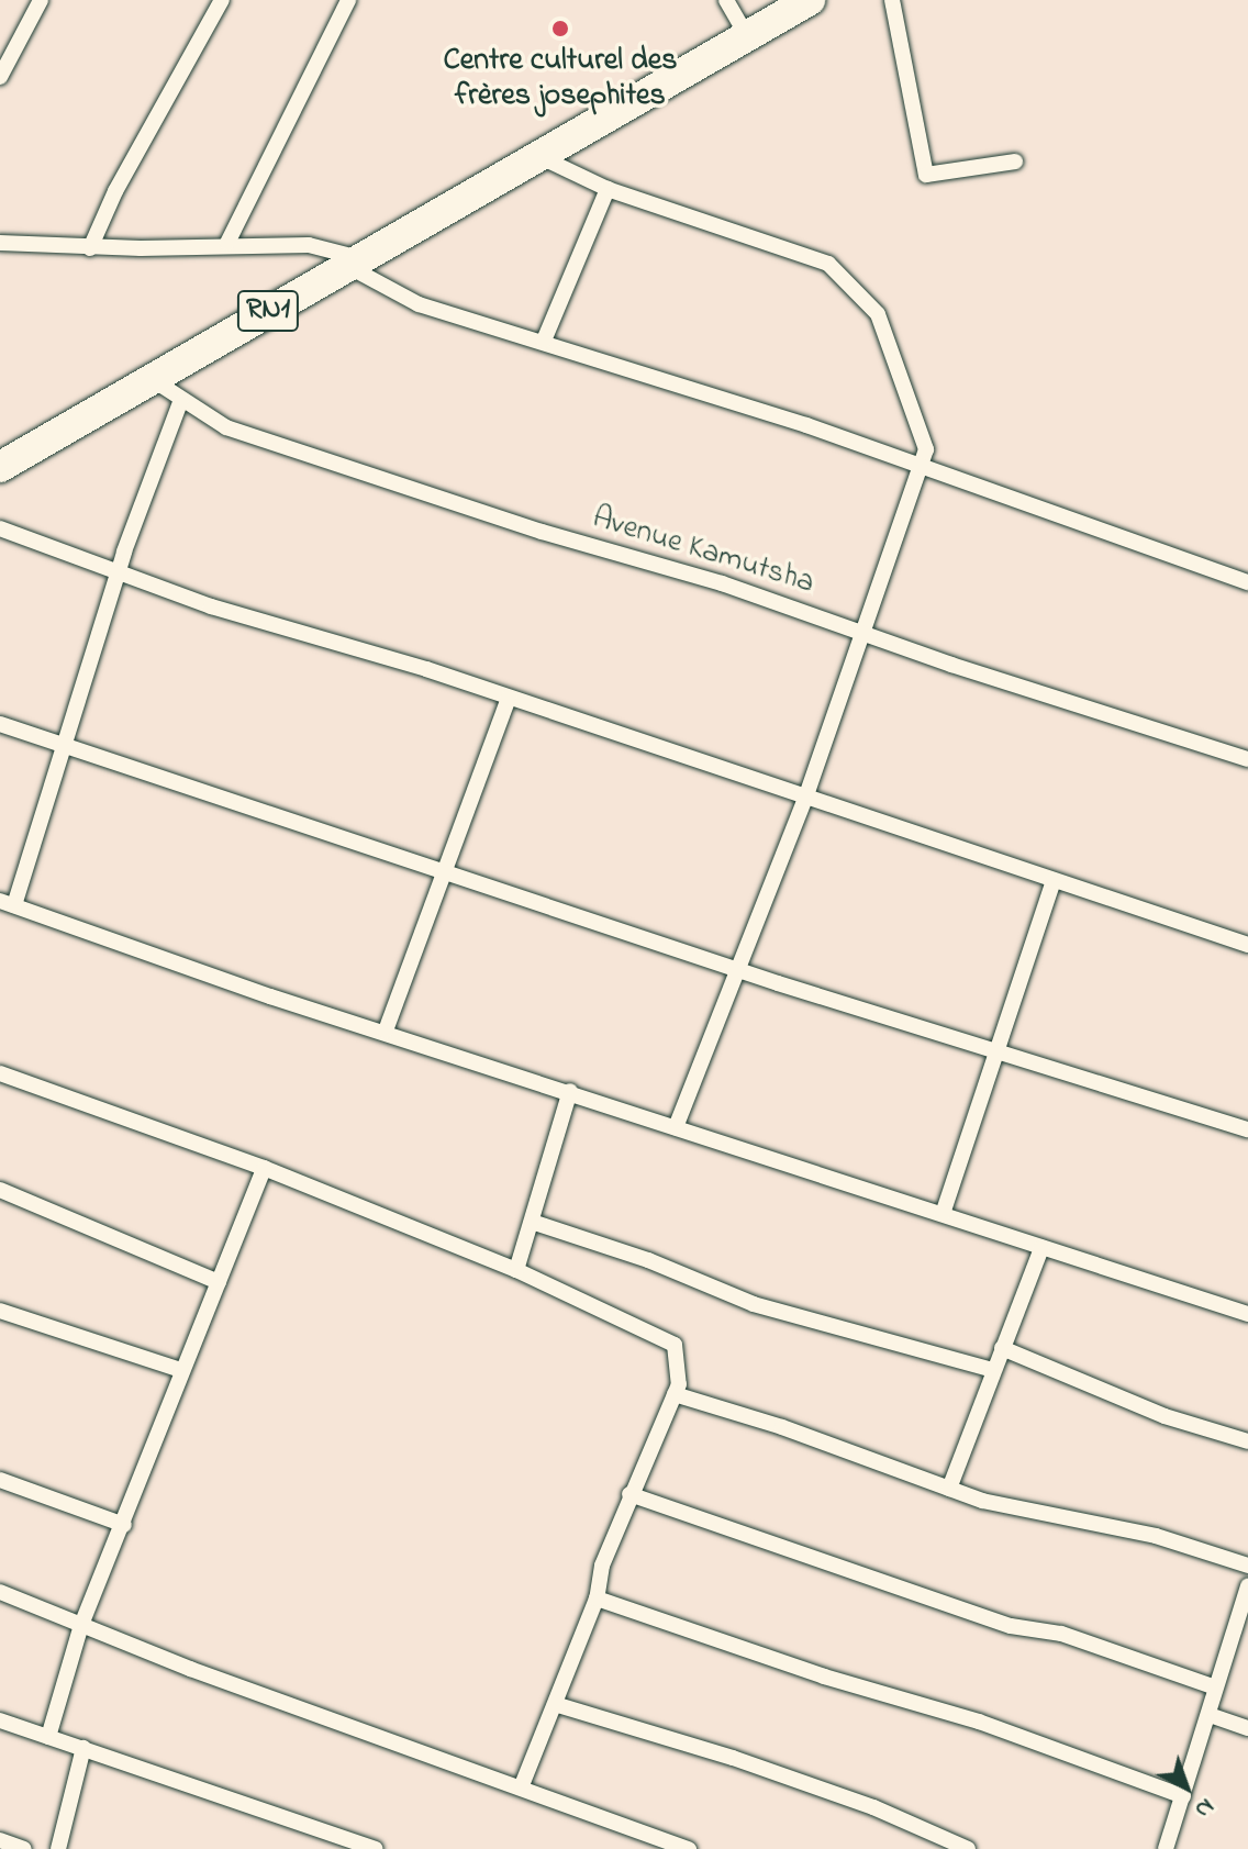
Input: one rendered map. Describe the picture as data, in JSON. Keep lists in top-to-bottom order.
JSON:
{
  "streets": {
    "highway": ["RN1"],
    "street": ["Avenue Kamutsha"]
  },
  "crossings": [
    ["RN1", "Avenue Kamutsha"]
  ],
  "places": ["Centre culturel des frères josephites"],
  "north": "bottom right"
}
